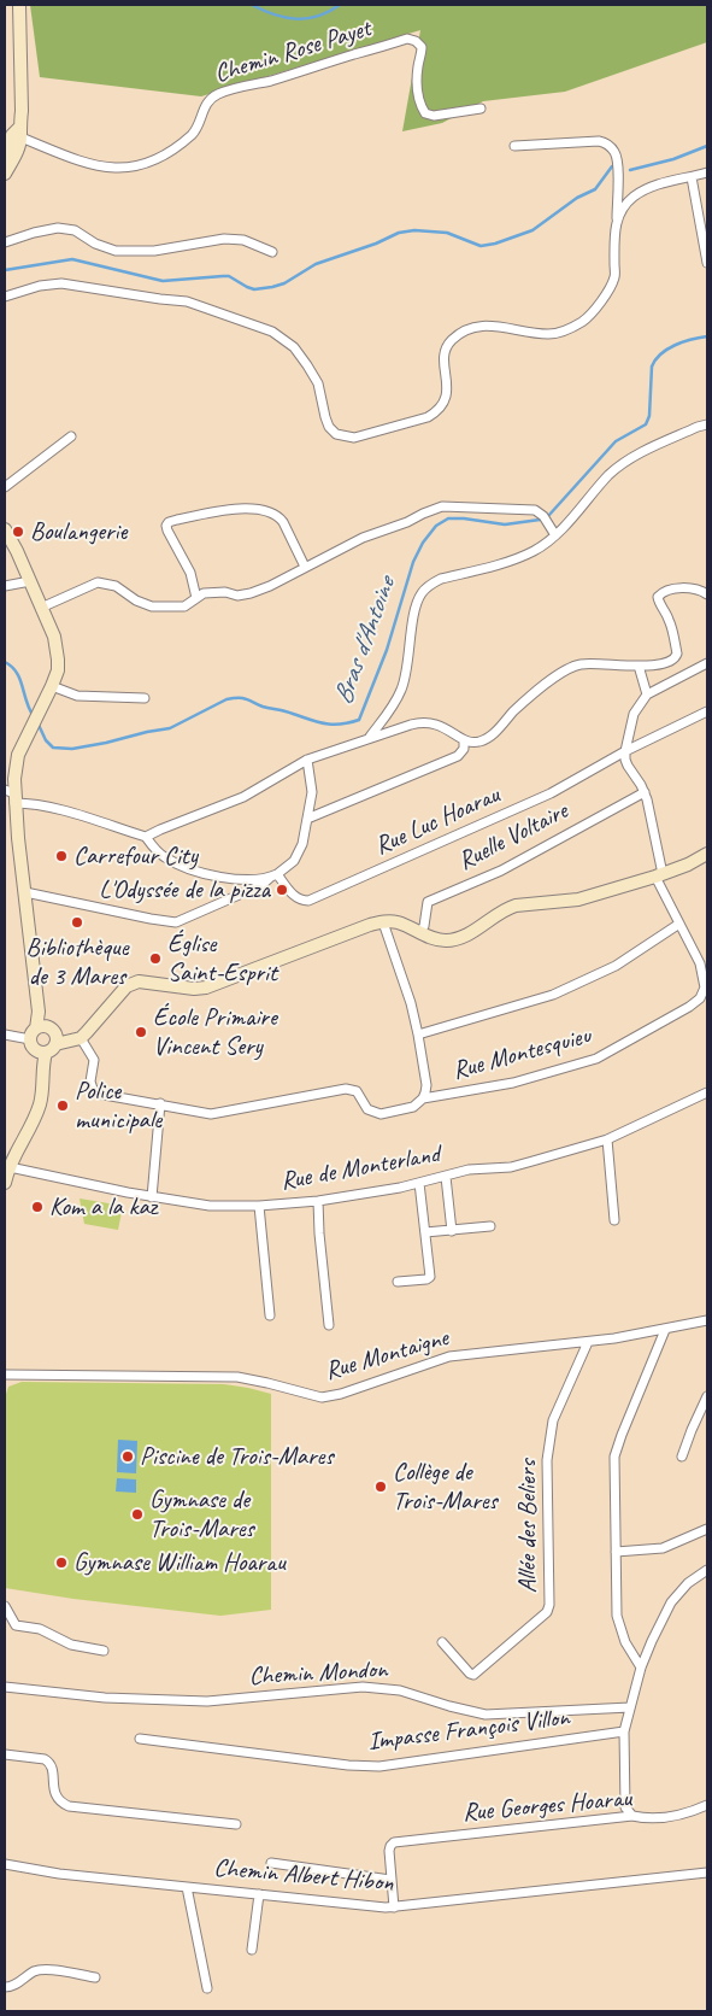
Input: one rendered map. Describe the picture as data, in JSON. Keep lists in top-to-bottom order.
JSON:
{
  "streets": {
    "street": [
      "Chemin Rose Payet",
      "Rue Luc Hoarau",
      "Ruelle Voltaire",
      "Rue Montesquieu",
      "Rue de Monterland",
      "Rue Montaigne",
      "Allée des Beliers",
      "Chemin Mondon",
      "Impasse François Villon",
      "Rue Georges Hoarau",
      "Chemin Albert Hibon"
    ]
  },
  "crossings": [
    ["Ruelle Voltaire", "Rue Montesquieu"],
    ["Rue Montaigne", "Allée des Beliers"]
  ],
  "water": ["Bras d'Antoine"],
  "places": [
    "Boulangerie",
    "Carrefour City",
    "L'Odyssée de la pizza",
    "Bibliothèque de 3 Mares",
    "Église Saint-Esprit",
    "École Primaire Vincent Sery",
    "Police municipale",
    "Kom a la kaz",
    "Piscine de Trois-Mares",
    "Collège de Trois-Mares",
    "Gymnase de Trois-Mares",
    "Gymnase William Hoarau"
  ]
}
